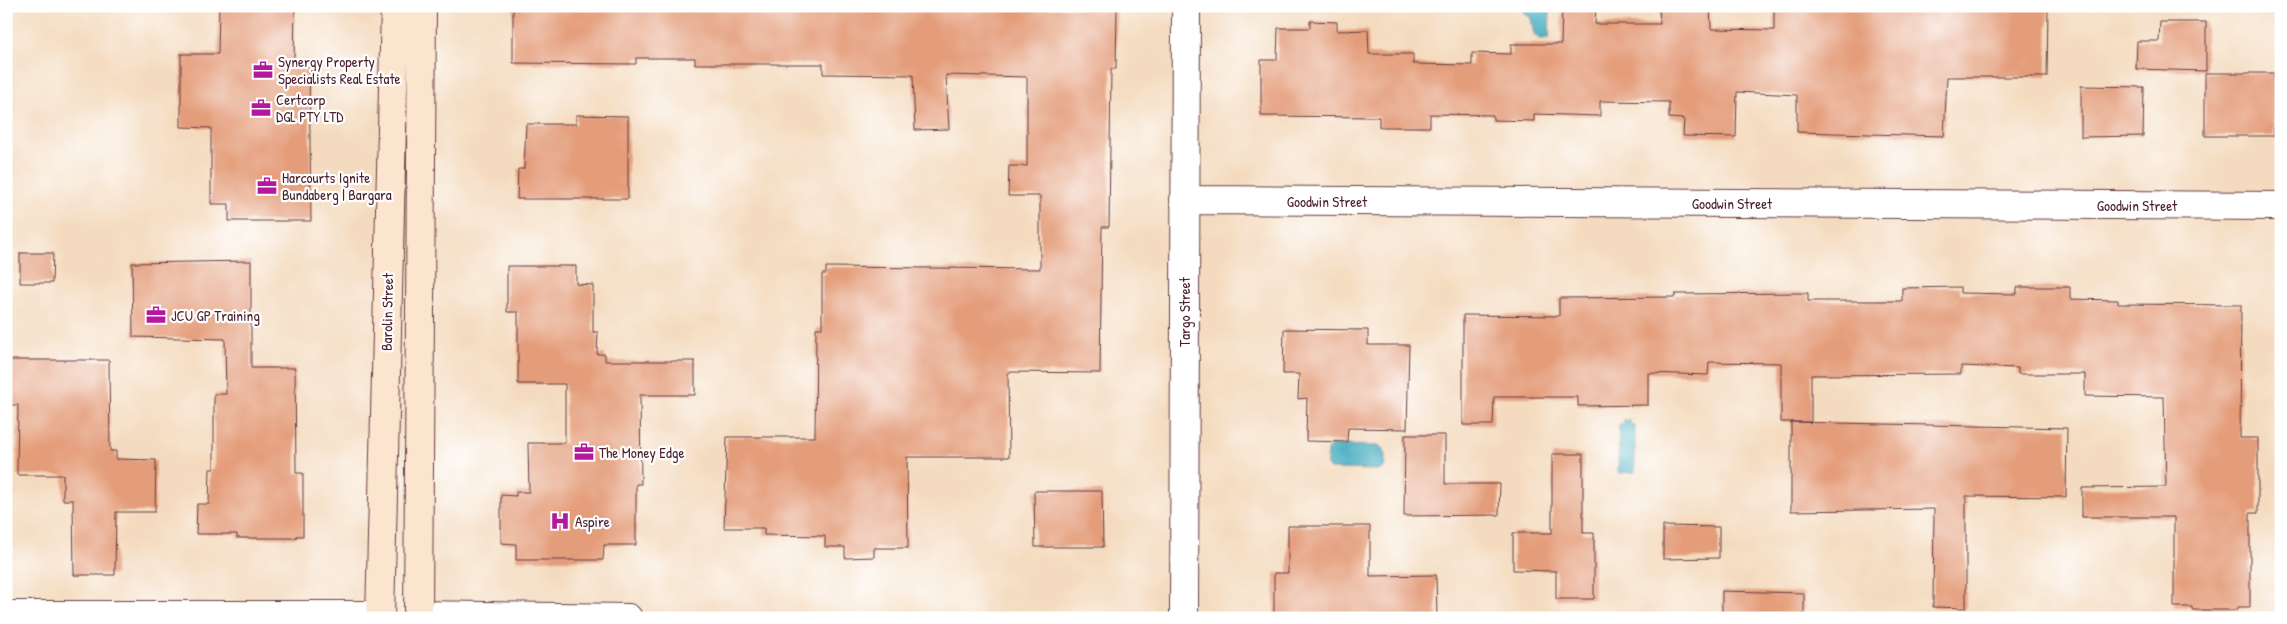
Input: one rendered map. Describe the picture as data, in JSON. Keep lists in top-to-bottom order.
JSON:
{
  "streets": {
    "main road": ["Barolin Street"],
    "street": ["Goodwin Street", "Targo Street"]
  },
  "crossings": [
    ["Goodwin Street", "Targo Street"]
  ],
  "places": {
    "office": [
      "Synergy Property Specialists Real Estate",
      "Certcorp DGL PTY LTD",
      "Harcourts Ignite Bundaberg | Bargara",
      "JCU GP Training",
      "The Money Edge"
    ],
    "hospital": ["Aspire"]
  }
}
